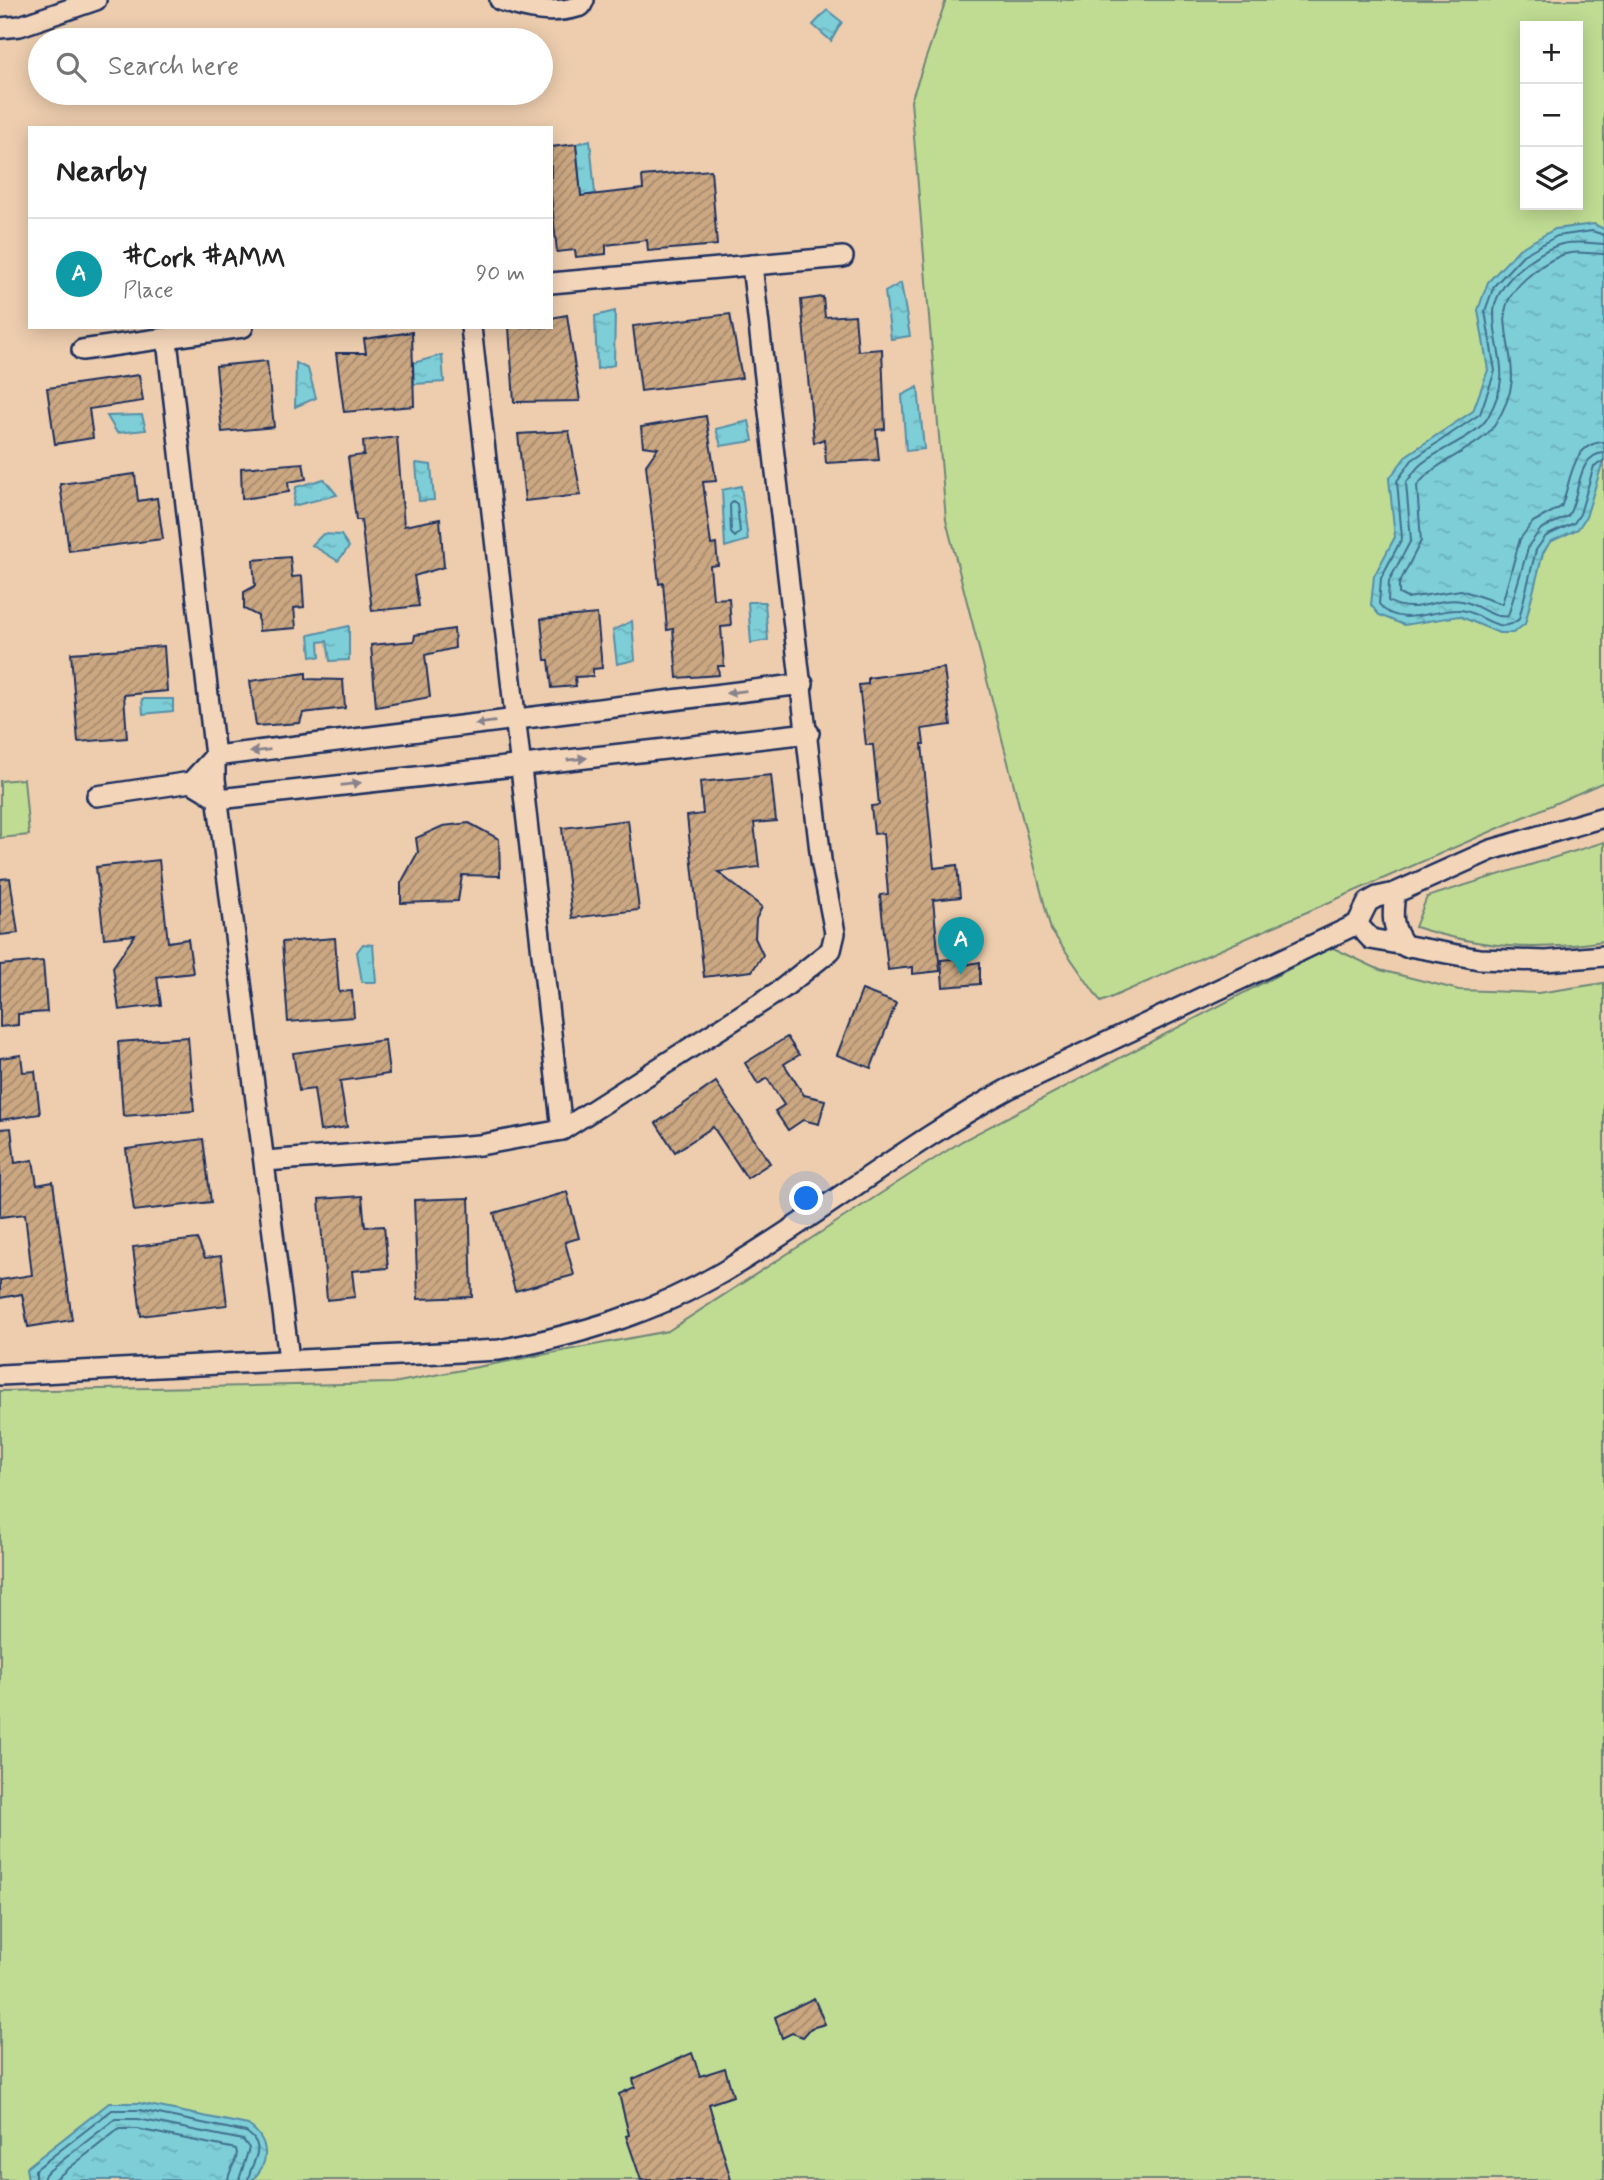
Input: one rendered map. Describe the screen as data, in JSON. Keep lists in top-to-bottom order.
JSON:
{
  "page": {
    "map_buttons": ["+", "−"],
    "search": "Search here",
    "heading": "Nearby",
    "list": [
      {
        "mark": "A",
        "name": "#Cork #AMM",
        "note": "Place",
        "value": "90 m"
      }
    ],
    "pins": "A"
  }
}
